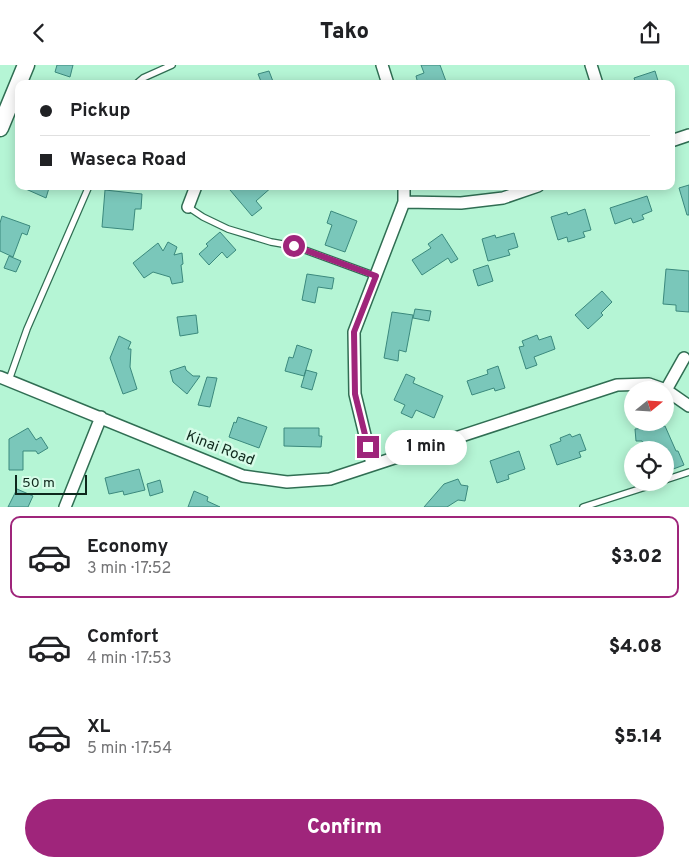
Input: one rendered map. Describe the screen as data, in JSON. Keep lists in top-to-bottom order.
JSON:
{
  "streets": {
    "street": ["Kinai Road"]
  },
  "scale_bar": "50 m",
  "north": "right",
  "page": {
    "header": "Tako",
    "banner": ["Pickup", "Waseca Road"],
    "bubble": "1 min",
    "scale": "50 m",
    "list": [
      {
        "name": "Economy",
        "note": "3 min · 17:52",
        "value": "$3.02"
      },
      {
        "name": "Comfort",
        "note": "4 min · 17:53",
        "value": "$4.08"
      },
      {
        "name": "XL",
        "note": "5 min · 17:54",
        "value": "$5.14"
      }
    ],
    "buttons": "Confirm"
  }
}
